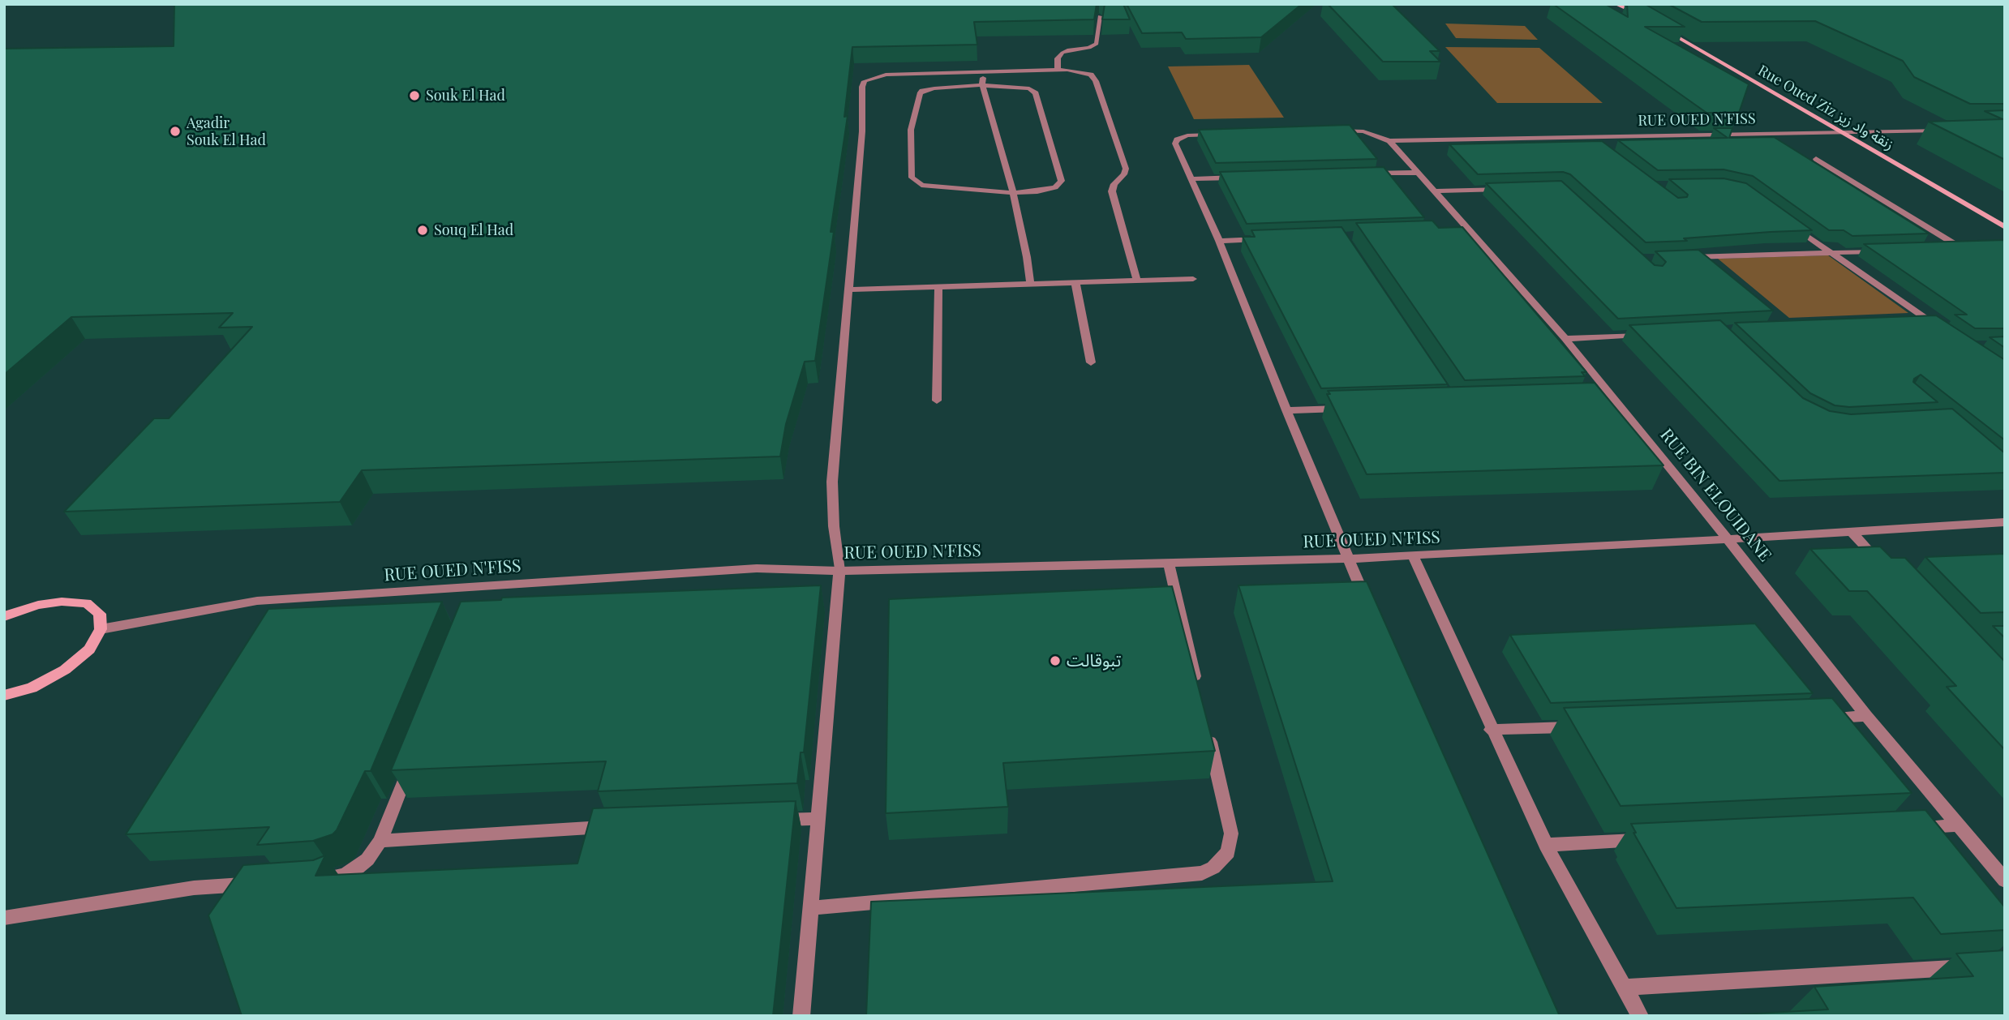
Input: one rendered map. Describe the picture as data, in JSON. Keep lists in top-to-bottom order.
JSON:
{
  "streets": {
    "street": ["Rue Oued Ziz زنقة واد زيز", "RUE OUED N'FISS", "RUE BIN ELOUIDANE"]
  },
  "crossings": [
    ["Rue Oued Ziz زنقة واد زيز", "RUE OUED N'FISS"],
    ["RUE OUED N'FISS", "RUE BIN ELOUIDANE"]
  ],
  "places": [
    "Souk El Had",
    "Agadir Souk El Had",
    "Souq El Had",
    "تبوقالت"
  ]
}
